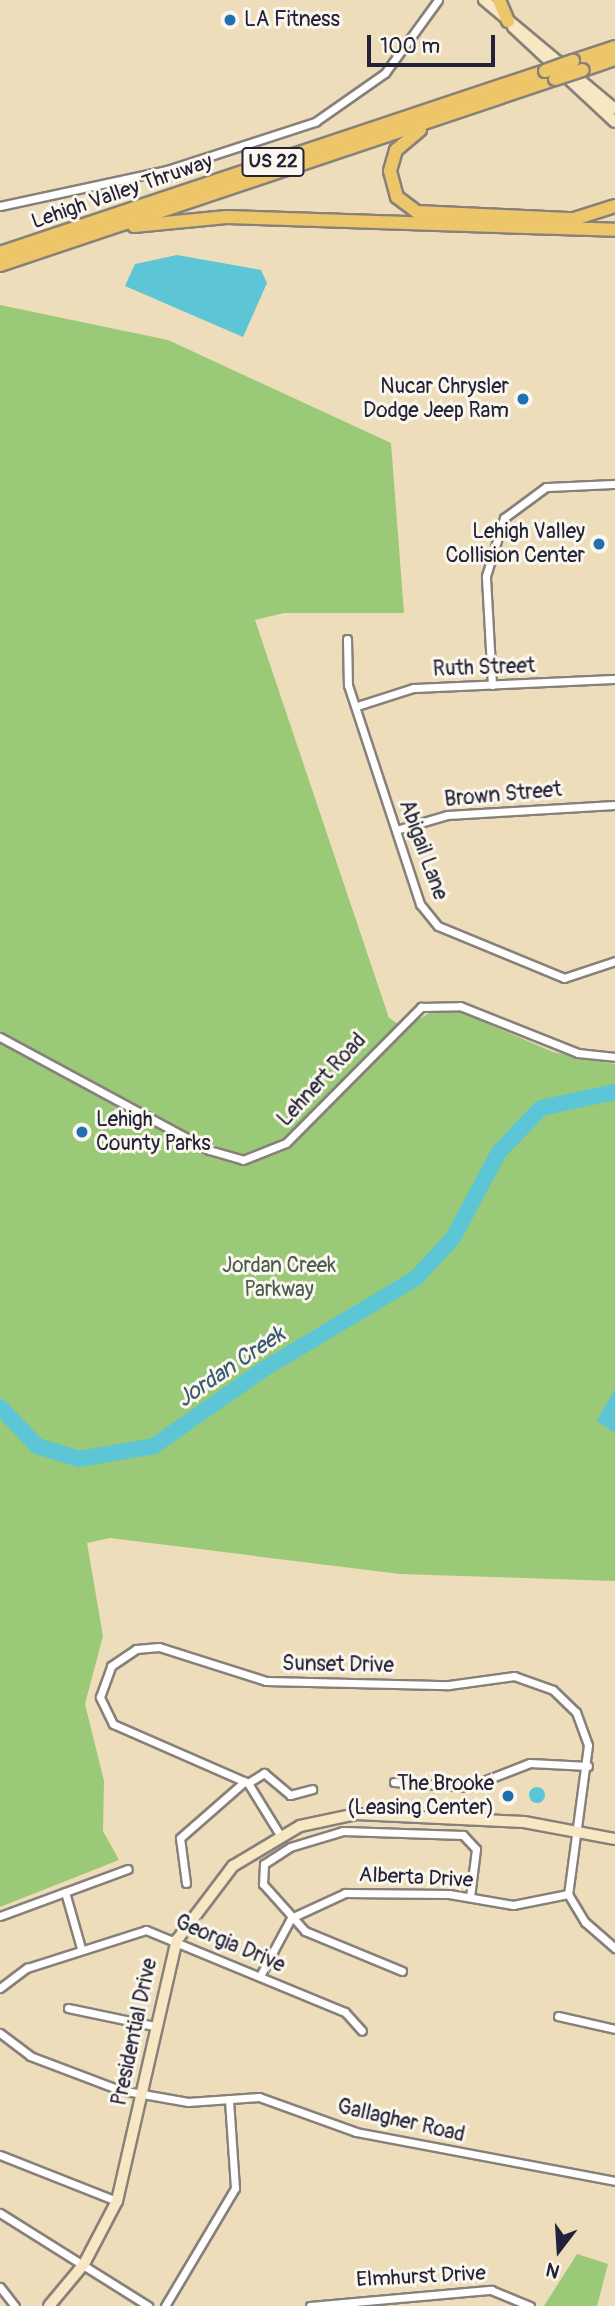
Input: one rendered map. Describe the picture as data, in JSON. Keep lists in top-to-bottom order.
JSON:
{
  "streets": {
    "highway": ["US 22", "Lehigh Valley Thruway"],
    "street": [
      "Ruth Street",
      "Brown Street",
      "Abigail Lane",
      "Lehnert Road",
      "Sunset Drive",
      "Alberta Drive",
      "Georgia Drive",
      "Presidential Drive",
      "Gallagher Road",
      "Elmhurst Drive"
    ]
  },
  "crossings": [
    ["Ruth Street", "Abigail Lane"],
    ["Brown Street", "Abigail Lane"],
    ["Sunset Drive", "Alberta Drive"],
    ["Sunset Drive", "Presidential Drive"],
    ["Georgia Drive", "Presidential Drive"],
    ["Presidential Drive", "Gallagher Road"]
  ],
  "water": ["Jordan Creek"],
  "parks": ["Jordan Creek Parkway"],
  "places": [
    "LA Fitness",
    "Nucar Chrysler Dodge Jeep Ram",
    "Lehigh Valley Collision Center",
    "Lehigh County Parks",
    "The Brooke (Leasing Center)"
  ],
  "scale_bar": "100 m",
  "north": "bottom"
}
